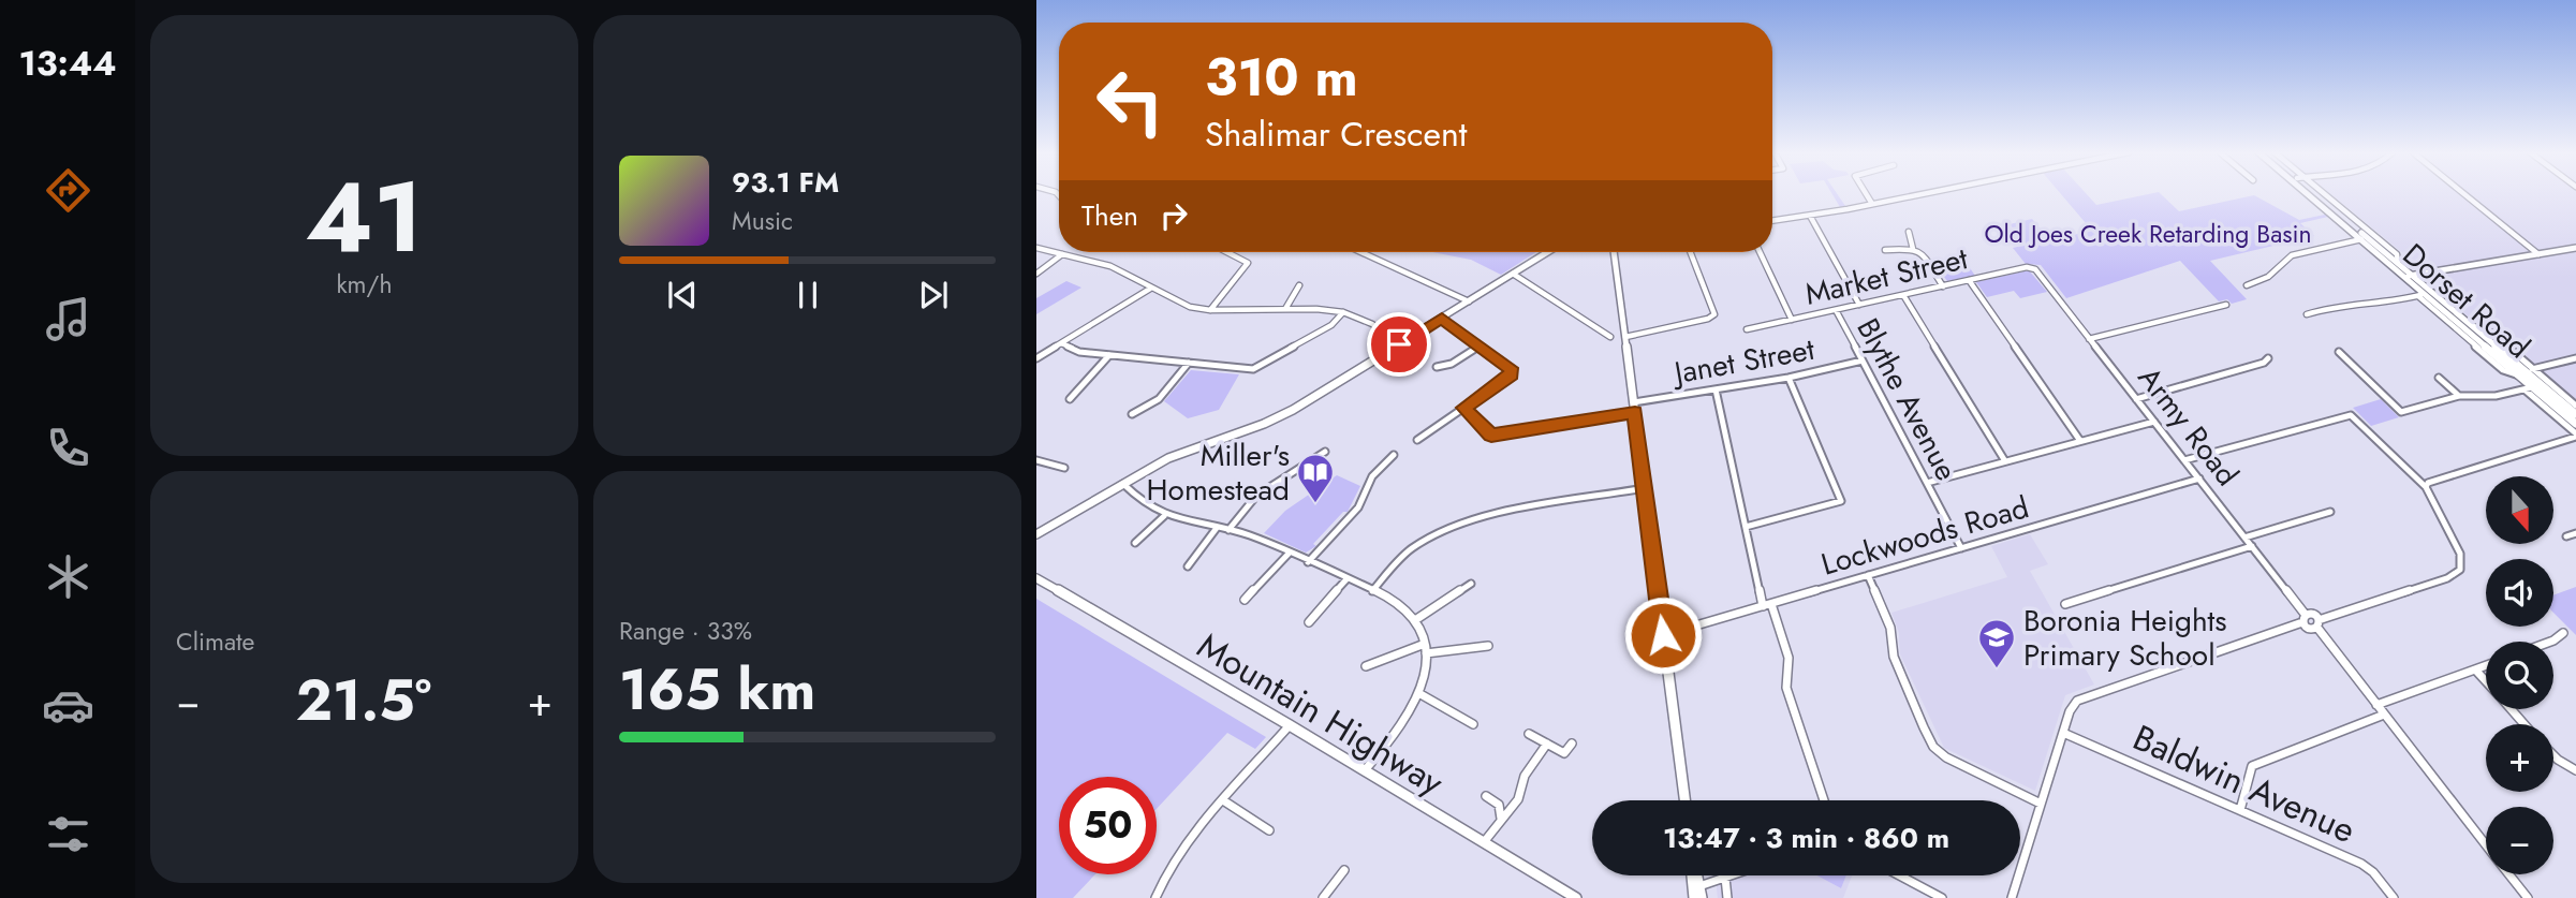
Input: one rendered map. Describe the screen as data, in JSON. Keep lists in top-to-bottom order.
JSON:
{
  "streets": {
    "main road": ["Dorset Road", "Mountain Highway"],
    "street": [
      "Market Street",
      "Janet Street",
      "Blythe Avenue",
      "Army Road",
      "Lockwoods Road",
      "Baldwin Avenue"
    ]
  },
  "crossings": [
    ["Market Street", "Blythe Avenue"],
    ["Market Street", "Army Road"],
    ["Janet Street", "Blythe Avenue"],
    ["Blythe Avenue", "Lockwoods Road"],
    ["Army Road", "Lockwoods Road"]
  ],
  "parks": ["Old Joes Creek Retarding Basin"],
  "places": {
    "library": ["Miller's Homestead"],
    "school or university": ["Boronia Heights Primary School"]
  },
  "north": "bottom",
  "page": {
    "tabs": "13:44",
    "tile": [
      ["41", "km/h"],
      "Climate",
      ["Range · 33%", "165 km"]
    ],
    "turn": ["310 m", "Shalimar Crescent"],
    "song": ["93.1 FM", "Music"],
    "then": "Then",
    "map_buttons": ["+", "−"],
    "heat": ["−", "21.5°", "+"],
    "limit": "50",
    "trip": "13:47 · 3 min · 860 m"
  }
}
